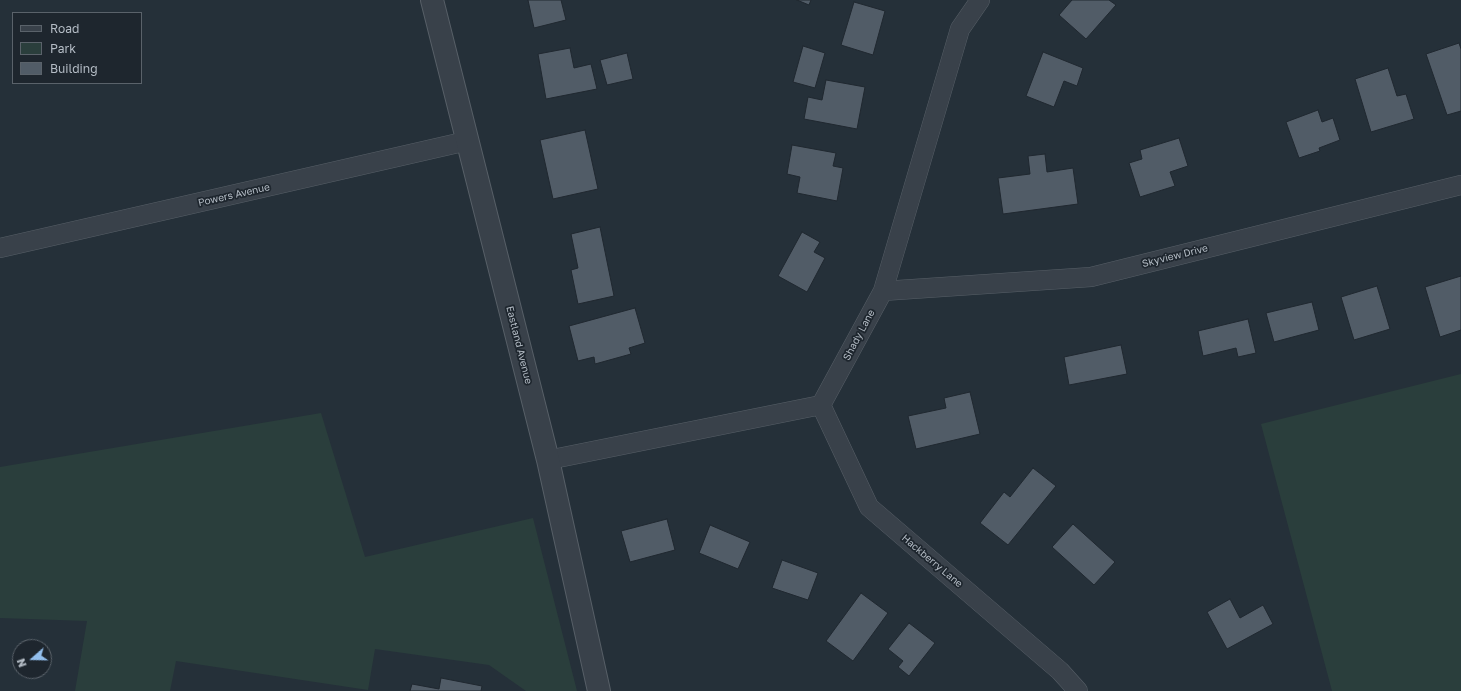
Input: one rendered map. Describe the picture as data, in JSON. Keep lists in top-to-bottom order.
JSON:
{
  "streets": {
    "street": [
      "Powers Avenue",
      "Skyview Drive",
      "Shady Lane",
      "Eastland Avenue",
      "Hackberry Lane"
    ]
  },
  "crossings": [
    ["Powers Avenue", "Eastland Avenue"],
    ["Skyview Drive", "Shady Lane"],
    ["Shady Lane", "Hackberry Lane"]
  ],
  "legend": ["Road", "Park", "Building"],
  "north": "left"
}
